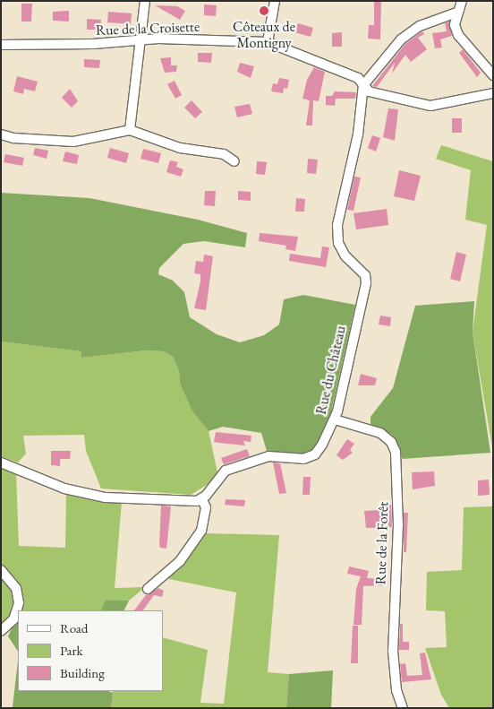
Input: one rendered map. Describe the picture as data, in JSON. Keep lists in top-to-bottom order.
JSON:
{
  "streets": {
    "street": ["Rue de la Croisette", "Rue du Château", "Rue de la Forêt"]
  },
  "crossings": [
    ["Rue de la Croisette", "Rue du Château"],
    ["Rue du Château", "Rue de la Forêt"]
  ],
  "places": ["Côteaux de Montigny"],
  "legend": ["Road", "Park", "Building"]
}
